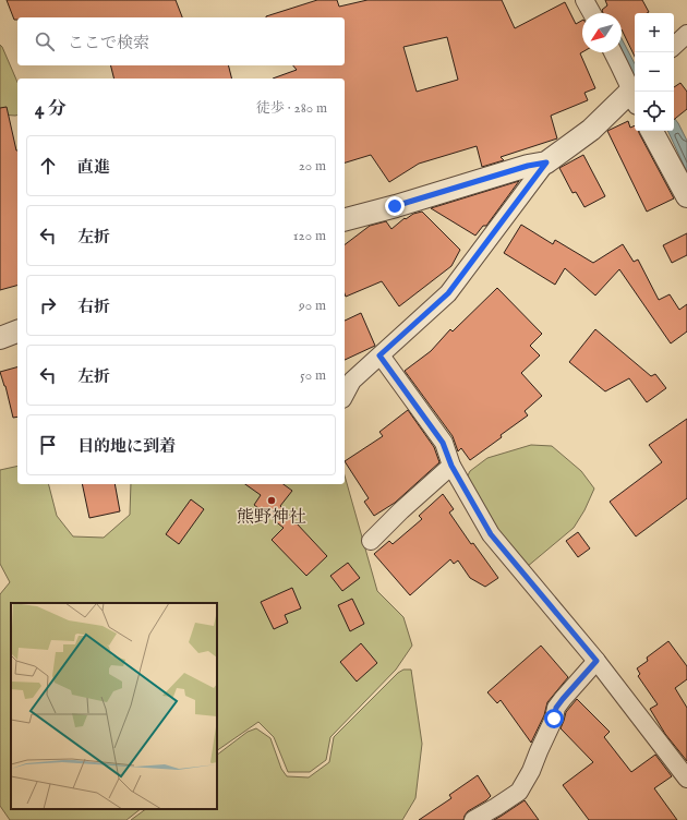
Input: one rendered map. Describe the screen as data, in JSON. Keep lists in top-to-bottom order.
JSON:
{
  "places": ["熊野神社"],
  "north": "bottom left",
  "page": {
    "map_buttons": ["+", "−"],
    "search": "ここで検索",
    "heading": ["4 分", "徒歩 · 280 m"],
    "list": [
      ["直進", "20 m"],
      ["左折", "120 m"],
      ["右折", "90 m"],
      ["左折", "50 m"],
      "目的地に到着"
    ]
  }
}
